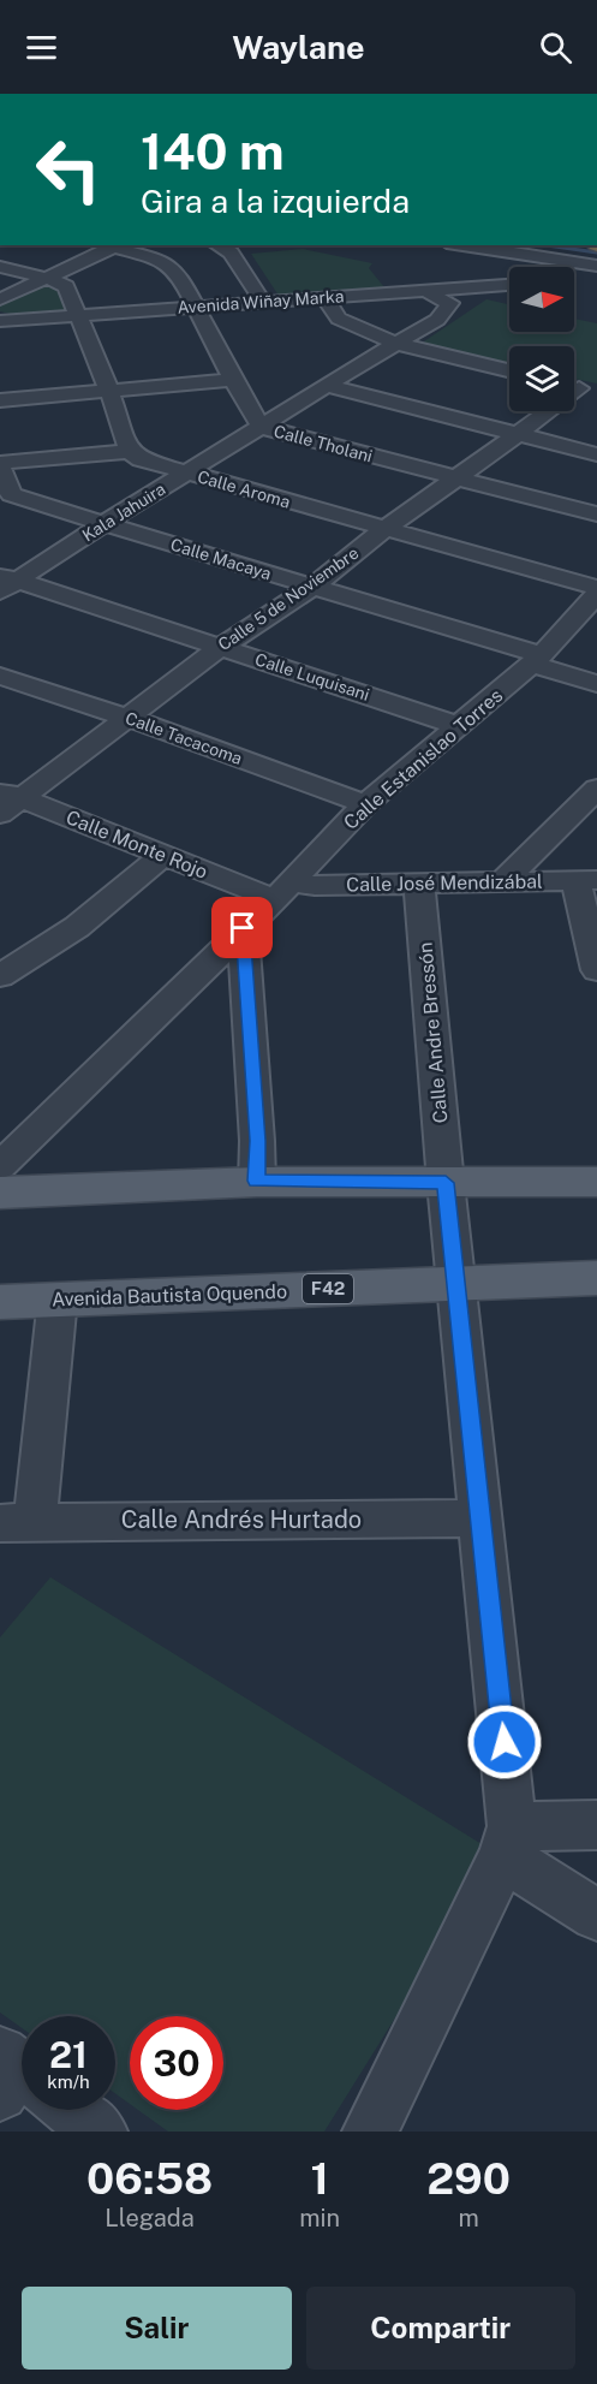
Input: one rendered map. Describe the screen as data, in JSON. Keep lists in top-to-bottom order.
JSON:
{
  "streets": {
    "main road": ["F42", "Avenida Bautista Oquendo"],
    "street": [
      "Avenida Wiñay Marka",
      "Calle Tholani",
      "Calle Aroma",
      "Kala Jahuira",
      "Calle Macaya",
      "Calle 5 de Noviembre",
      "Calle Luquisani",
      "Calle Tacacoma",
      "Calle Estanislao Torres",
      "Calle Monte Rojo",
      "Calle José Mendizábal",
      "Calle Andre Bressón",
      "Calle Andrés Hurtado"
    ]
  },
  "crossings": [
    ["Avenida Wiñay Marka", "Calle Tholani"],
    ["Avenida Wiñay Marka", "Kala Jahuira"],
    ["Calle Tholani", "Kala Jahuira"],
    ["Calle Tholani", "Calle 5 de Noviembre"],
    ["Calle Aroma", "Kala Jahuira"],
    ["Calle Aroma", "Calle 5 de Noviembre"],
    ["Kala Jahuira", "Calle Macaya"],
    ["Kala Jahuira", "Calle Luquisani"],
    ["Calle Macaya", "Calle 5 de Noviembre"],
    ["Calle Macaya", "Calle Estanislao Torres"],
    ["Calle 5 de Noviembre", "Calle Luquisani"],
    ["Calle 5 de Noviembre", "Calle Tacacoma"],
    ["Calle 5 de Noviembre", "Calle Monte Rojo"],
    ["Calle Luquisani", "Calle Estanislao Torres"],
    ["Calle Tacacoma", "Calle Estanislao Torres"],
    ["Calle Estanislao Torres", "Calle Monte Rojo"],
    ["Calle Estanislao Torres", "Calle José Mendizábal"],
    ["Calle Monte Rojo", "Calle José Mendizábal"],
    ["Calle José Mendizábal", "Calle Andre Bressón"],
    ["Calle Andre Bressón", "Avenida Bautista Oquendo"],
    ["Calle Andre Bressón", "Calle Andrés Hurtado"]
  ],
  "north": "right",
  "page": {
    "header": "Waylane",
    "turn": ["140 m", "Gira a la izquierda"],
    "speed": "21 km/h",
    "limit": "30",
    "eta": [
      "06:58",
      "Llegada",
      "1",
      "min",
      "290",
      "m"
    ],
    "buttons": ["Salir", "Compartir"]
  }
}
